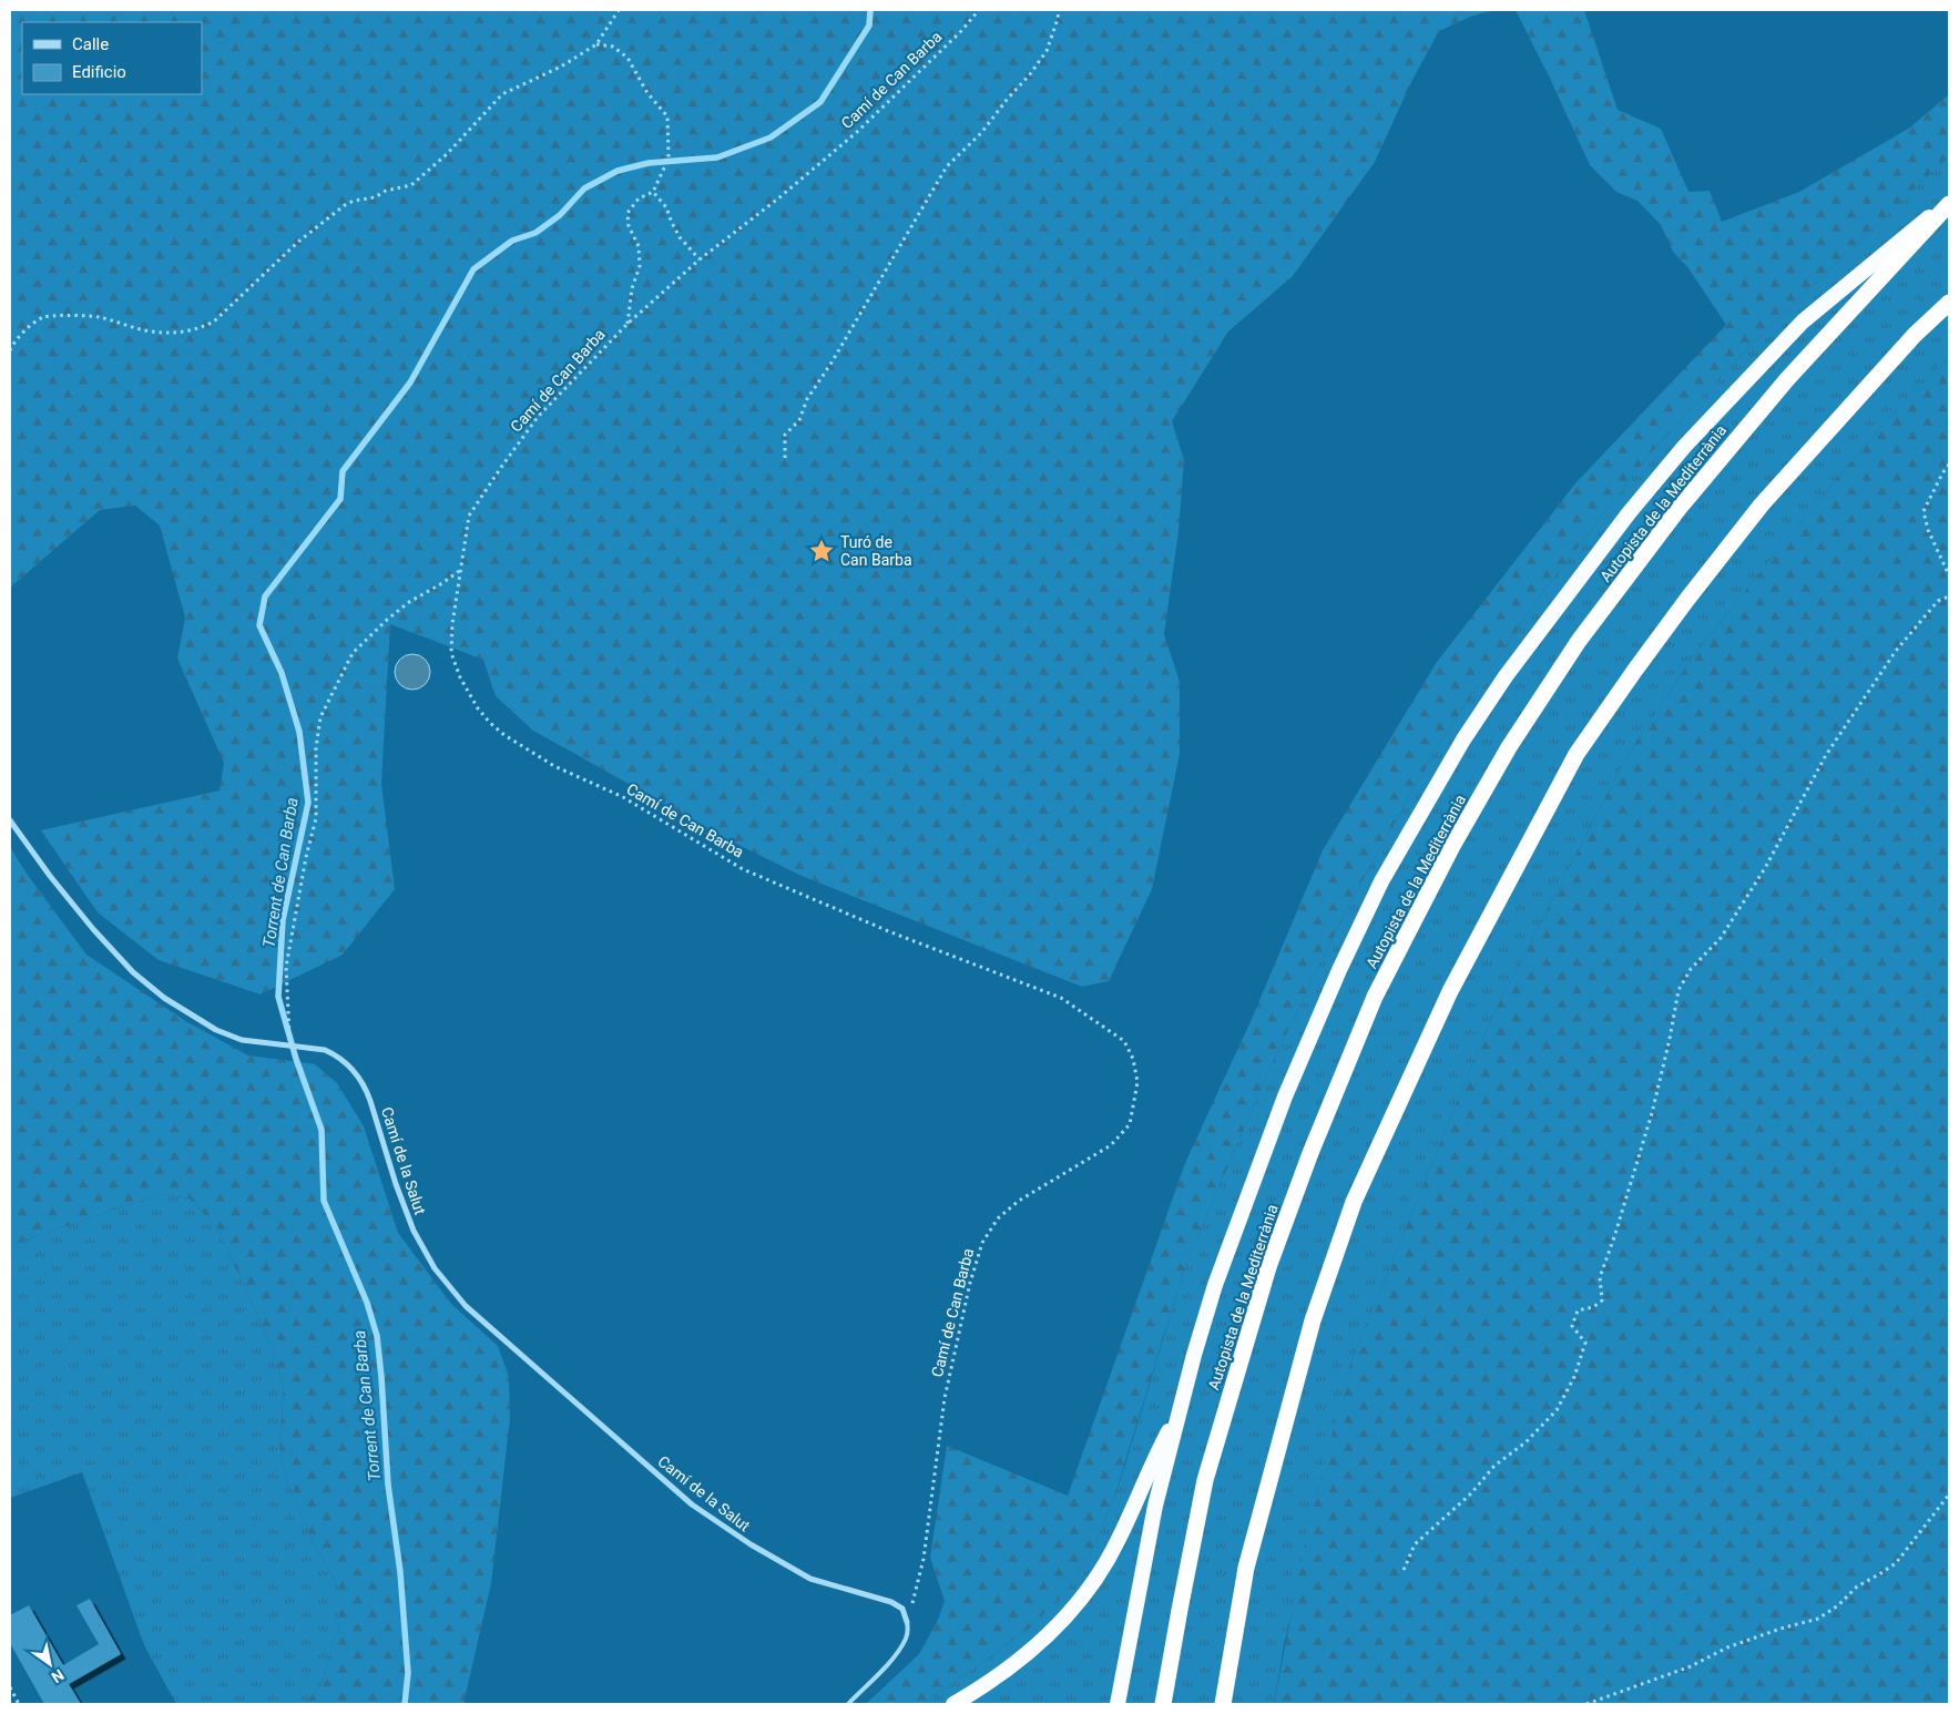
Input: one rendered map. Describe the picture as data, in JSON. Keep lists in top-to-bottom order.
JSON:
{
  "streets": {
    "highway": ["Autopista de la Mediterrània"],
    "street": ["Camí de la Salut"],
    "path": ["Camí de Can Barba"]
  },
  "crossings": [
    ["Camí de Can Barba", "Camí de la Salut"]
  ],
  "water": ["Torrent de Can Barba"],
  "places": {
    "place": ["Turó de Can Barba"]
  },
  "legend": ["Calle", "Edificio"],
  "north": "bottom right"
}
